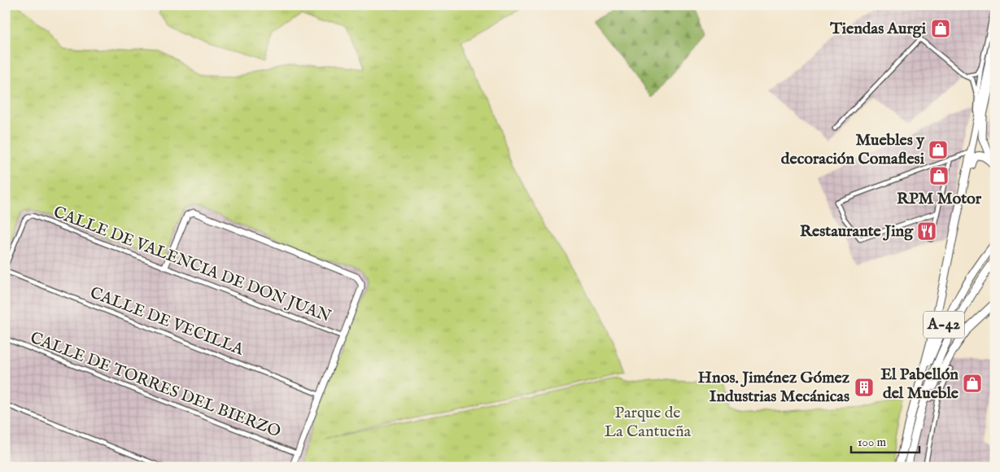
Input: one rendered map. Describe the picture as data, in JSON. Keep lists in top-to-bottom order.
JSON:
{
  "streets": {
    "highway": ["A-42"],
    "street": ["CALLE DE VALENCIA DE DON JUAN", "CALLE DE VECILLA", "CALLE DE TORRES DEL BIERZO"]
  },
  "parks": ["Parque de La Cantueña"],
  "places": {
    "shop": [
      "Tiendas Aurgi",
      "Muebles y decoración Comaflesi",
      "RPM Motor",
      "El Pabellón del Mueble"
    ],
    "restaurant": ["Restaurante Jing"],
    "building": ["Hnos. Jiménez Gómez Industrias Mecánicas"]
  },
  "scale_bar": "100 m"
}
